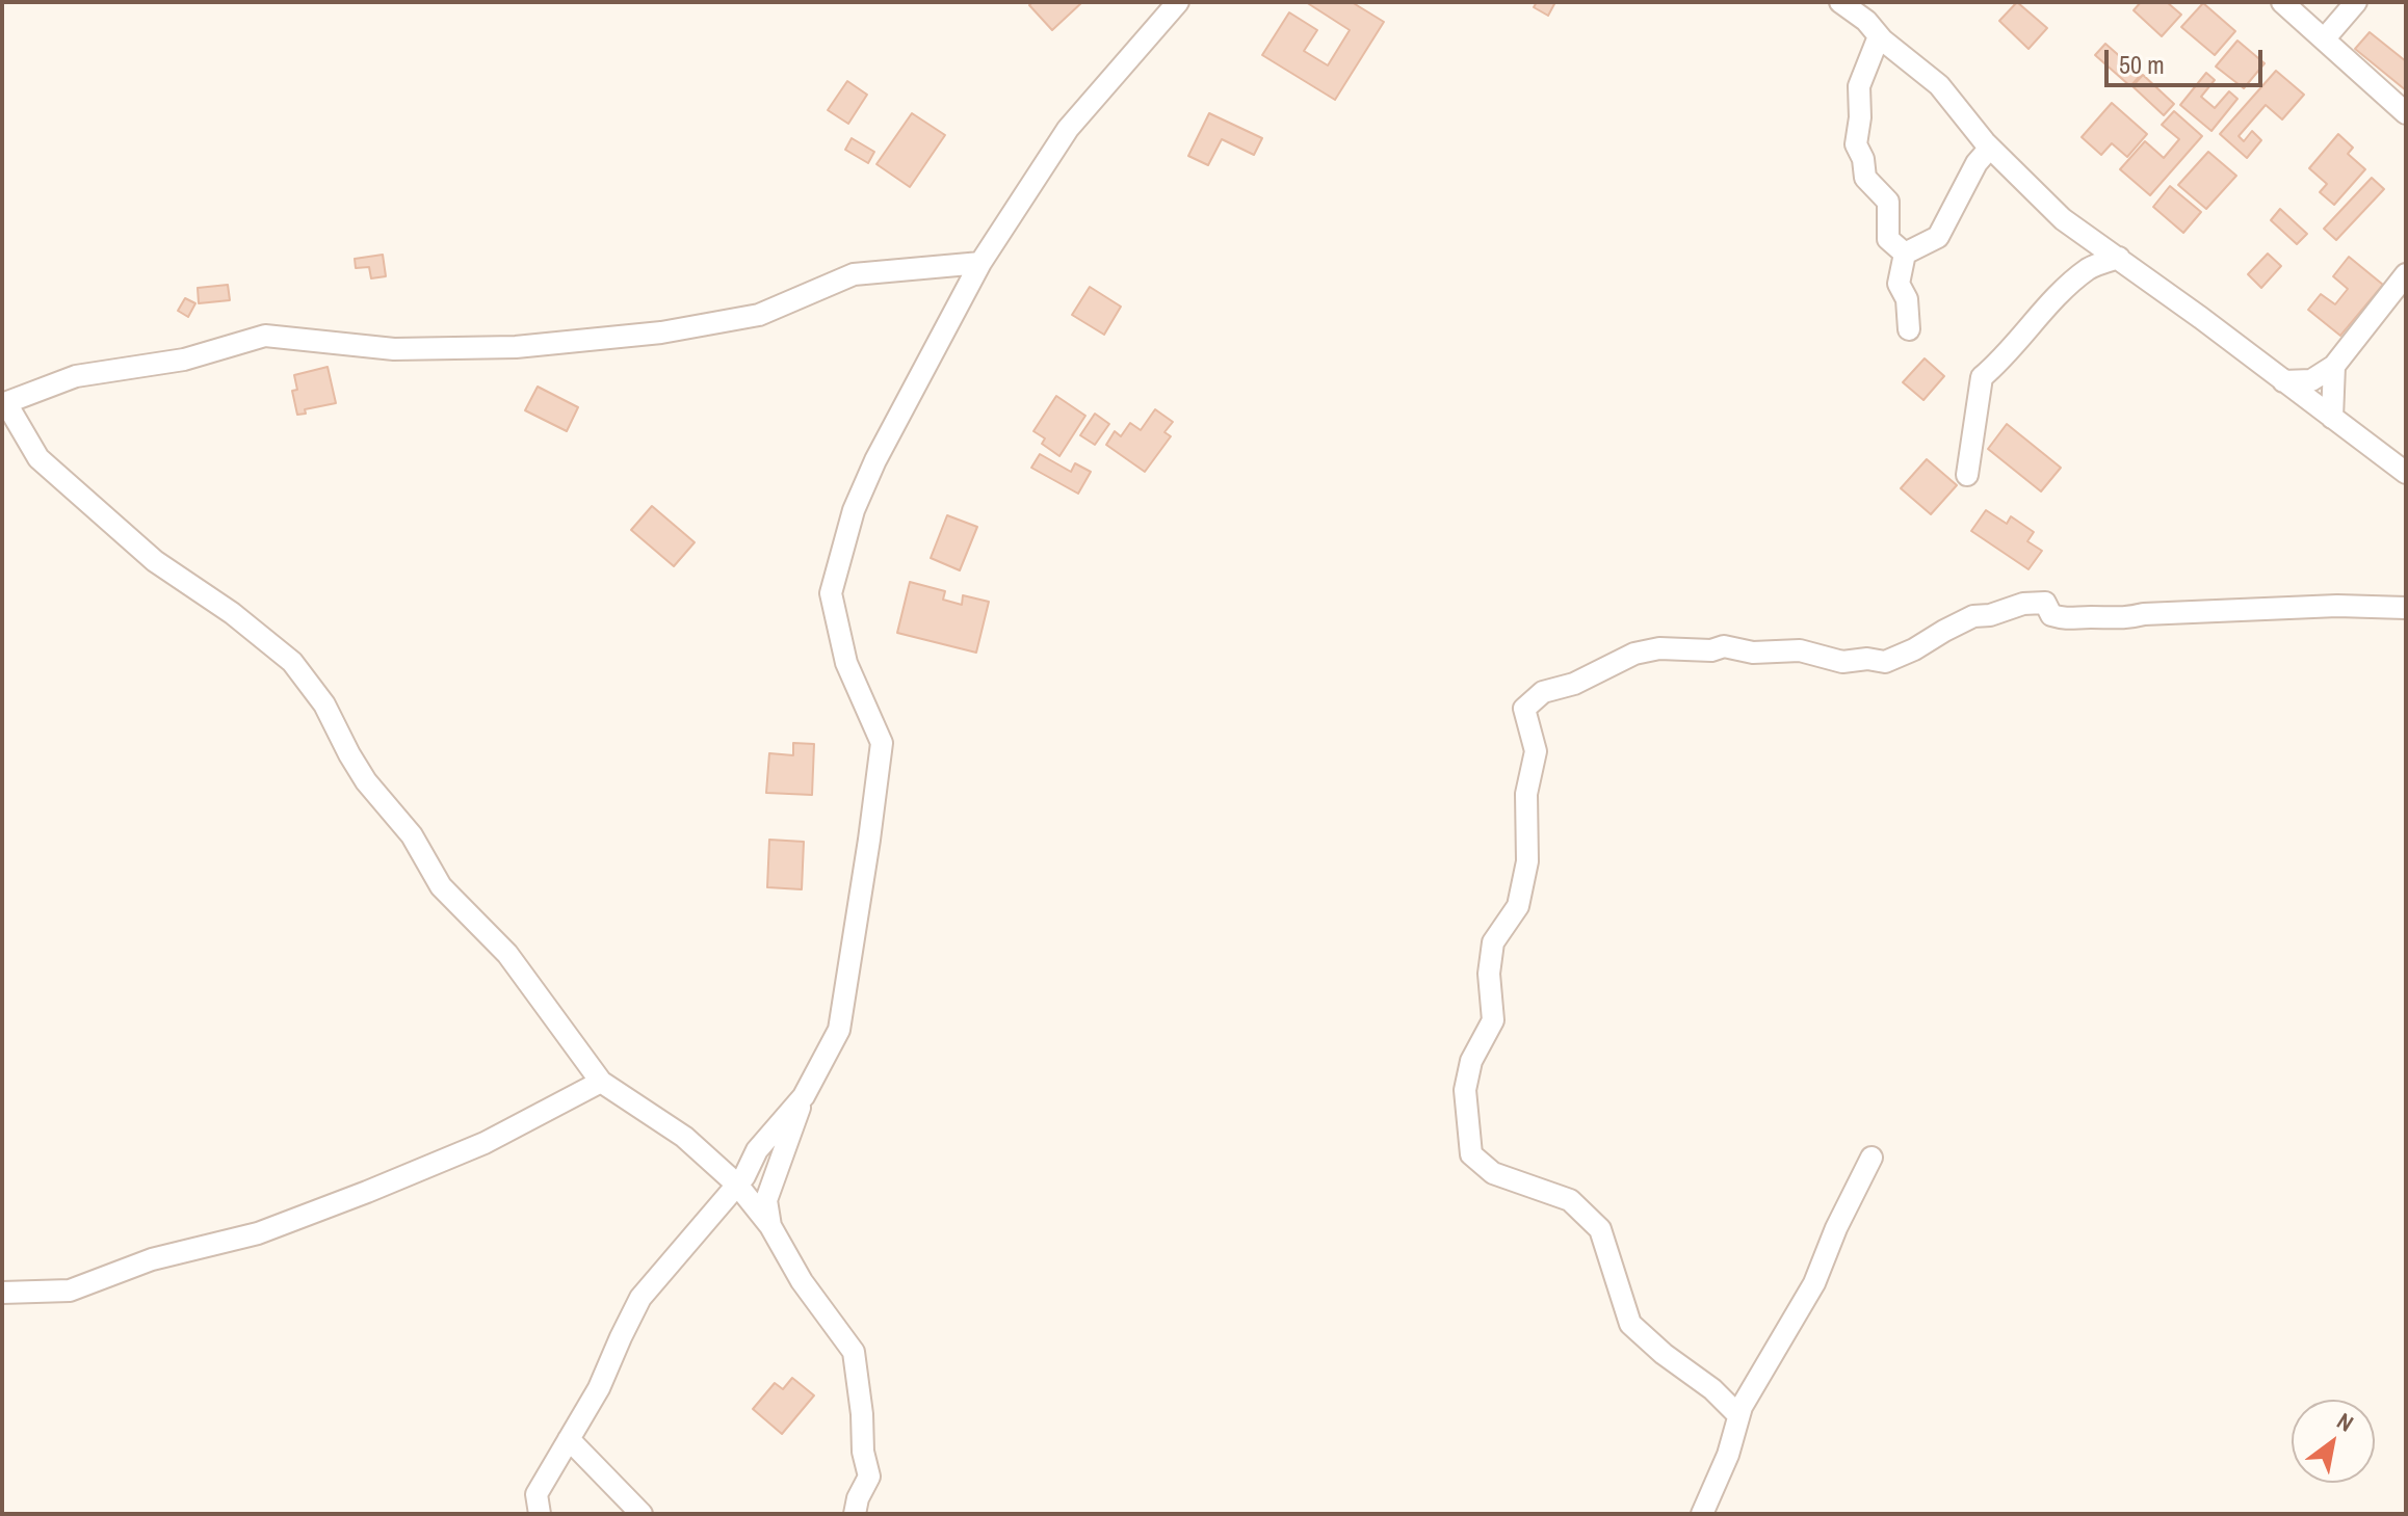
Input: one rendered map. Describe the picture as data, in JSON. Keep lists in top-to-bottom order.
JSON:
{
  "scale_bar": "50 m",
  "north": "top right"
}
